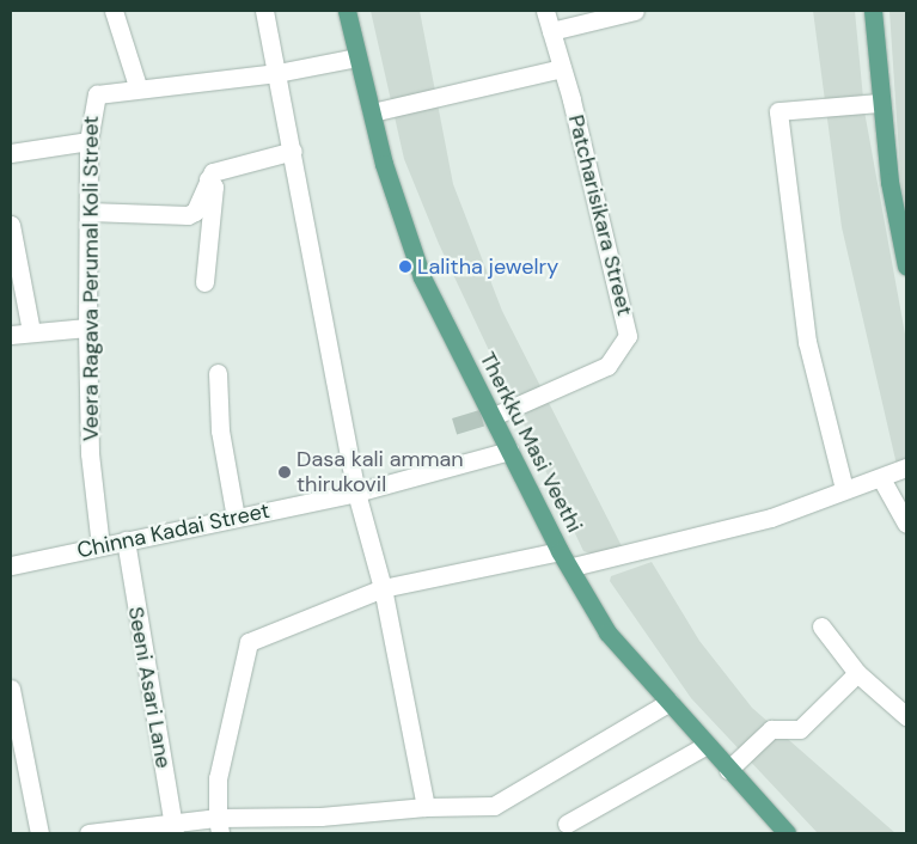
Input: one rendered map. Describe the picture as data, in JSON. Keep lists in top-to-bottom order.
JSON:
{
  "streets": {
    "main road": ["Therkku Masi Veethi"],
    "street": [
      "Patcharisikara Street",
      "Veera Ragava Perumal Koli Street",
      "Chinna Kadai Street",
      "Seeni Asari Lane"
    ]
  },
  "crossings": [
    ["Patcharisikara Street", "Therkku Masi Veethi"],
    ["Veera Ragava Perumal Koli Street", "Therkku Masi Veethi"],
    ["Veera Ragava Perumal Koli Street", "Chinna Kadai Street"],
    ["Therkku Masi Veethi", "Chinna Kadai Street"],
    ["Chinna Kadai Street", "Seeni Asari Lane"]
  ],
  "places": ["Lalitha jewelry", "Dasa kali amman thirukovil"]
}
